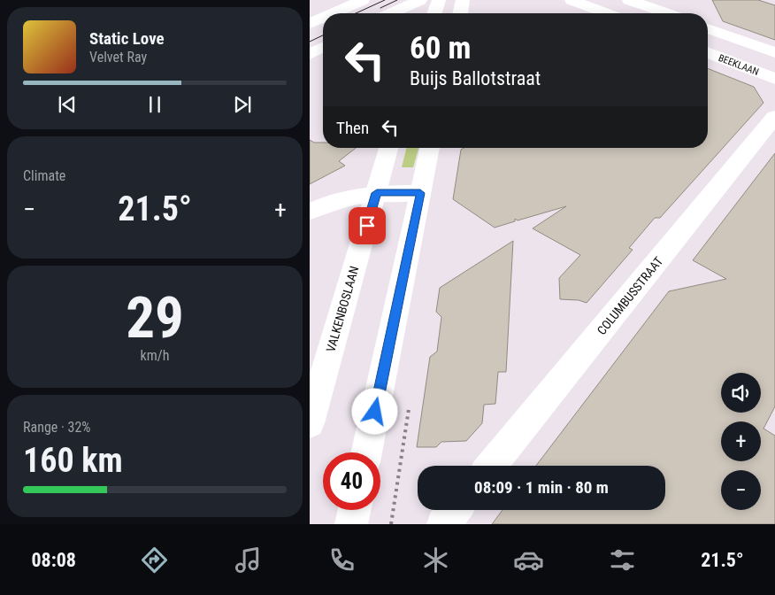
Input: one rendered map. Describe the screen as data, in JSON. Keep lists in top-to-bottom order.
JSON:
{
  "streets": {
    "street": ["BEEKLAAN", "COLUMBUSSTRAAT", "VALKENBOSLAAN"]
  },
  "page": {
    "turn": ["60 m", "Buijs Ballotstraat"],
    "song": ["Static Love", "Velvet Ray"],
    "then": "Then",
    "tile": [
      "Climate",
      ["29", "km/h"],
      ["Range · 32%", "160 km"]
    ],
    "heat": ["−", "21.5°", "+"],
    "map_buttons": ["+", "−"],
    "limit": "40",
    "trip": "08:09 · 1 min · 80 m",
    "tabs": ["08:08", "21.5°"]
  }
}
